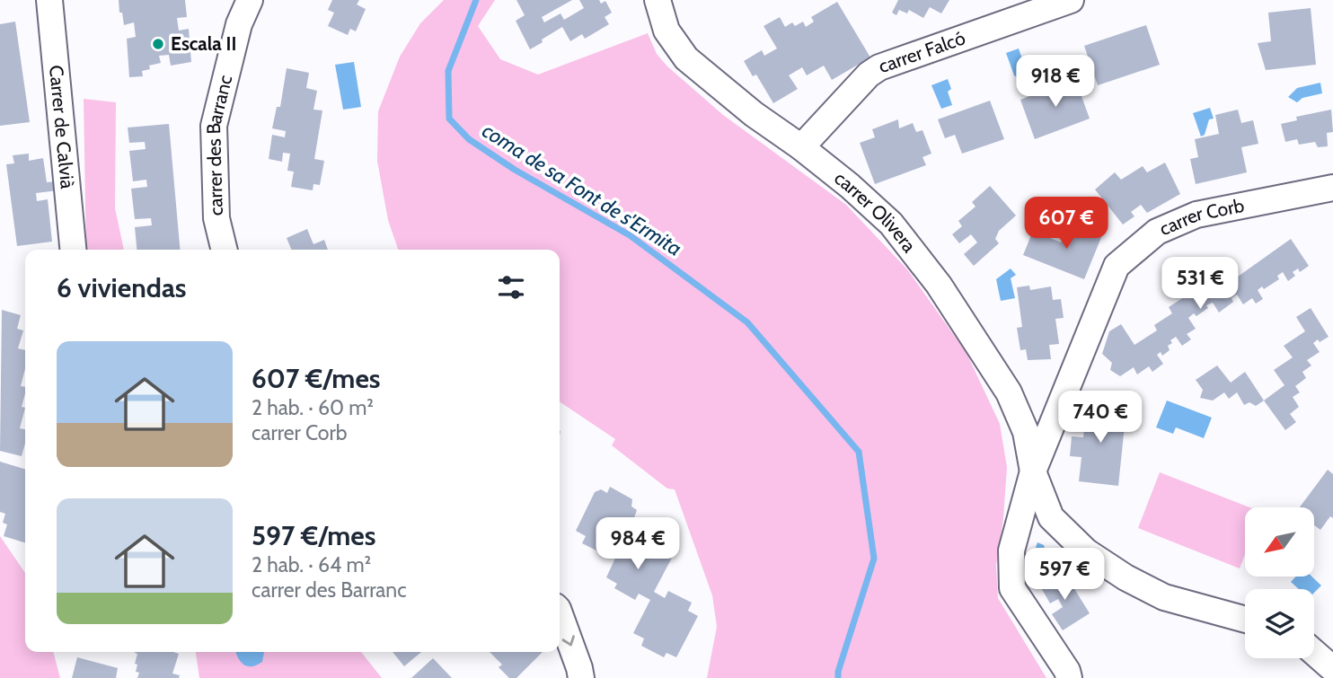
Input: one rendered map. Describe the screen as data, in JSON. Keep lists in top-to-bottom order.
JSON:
{
  "streets": {
    "street": [
      "carrer Falcó",
      "Carrer de Calvià",
      "carrer des Barranc",
      "carrer Olivera",
      "carrer Corb"
    ]
  },
  "crossings": [
    ["carrer Falcó", "carrer Olivera"],
    ["carrer Olivera", "carrer Corb"]
  ],
  "water": ["coma de sa Font de s'Ermita"],
  "places": ["Escala II"],
  "north": "bottom left",
  "page": {
    "price": [
      "918 €",
      "607 €",
      "531 €",
      "740 €",
      "984 €",
      "597 €"
    ],
    "heading": "6 viviendas",
    "list": [
      {
        "name": "607 €/mes",
        "note": "2 hab. · 60 m² · carrer Corb"
      },
      {
        "name": "597 €/mes",
        "note": "2 hab. · 64 m² · carrer des Barranc"
      }
    ]
  }
}
